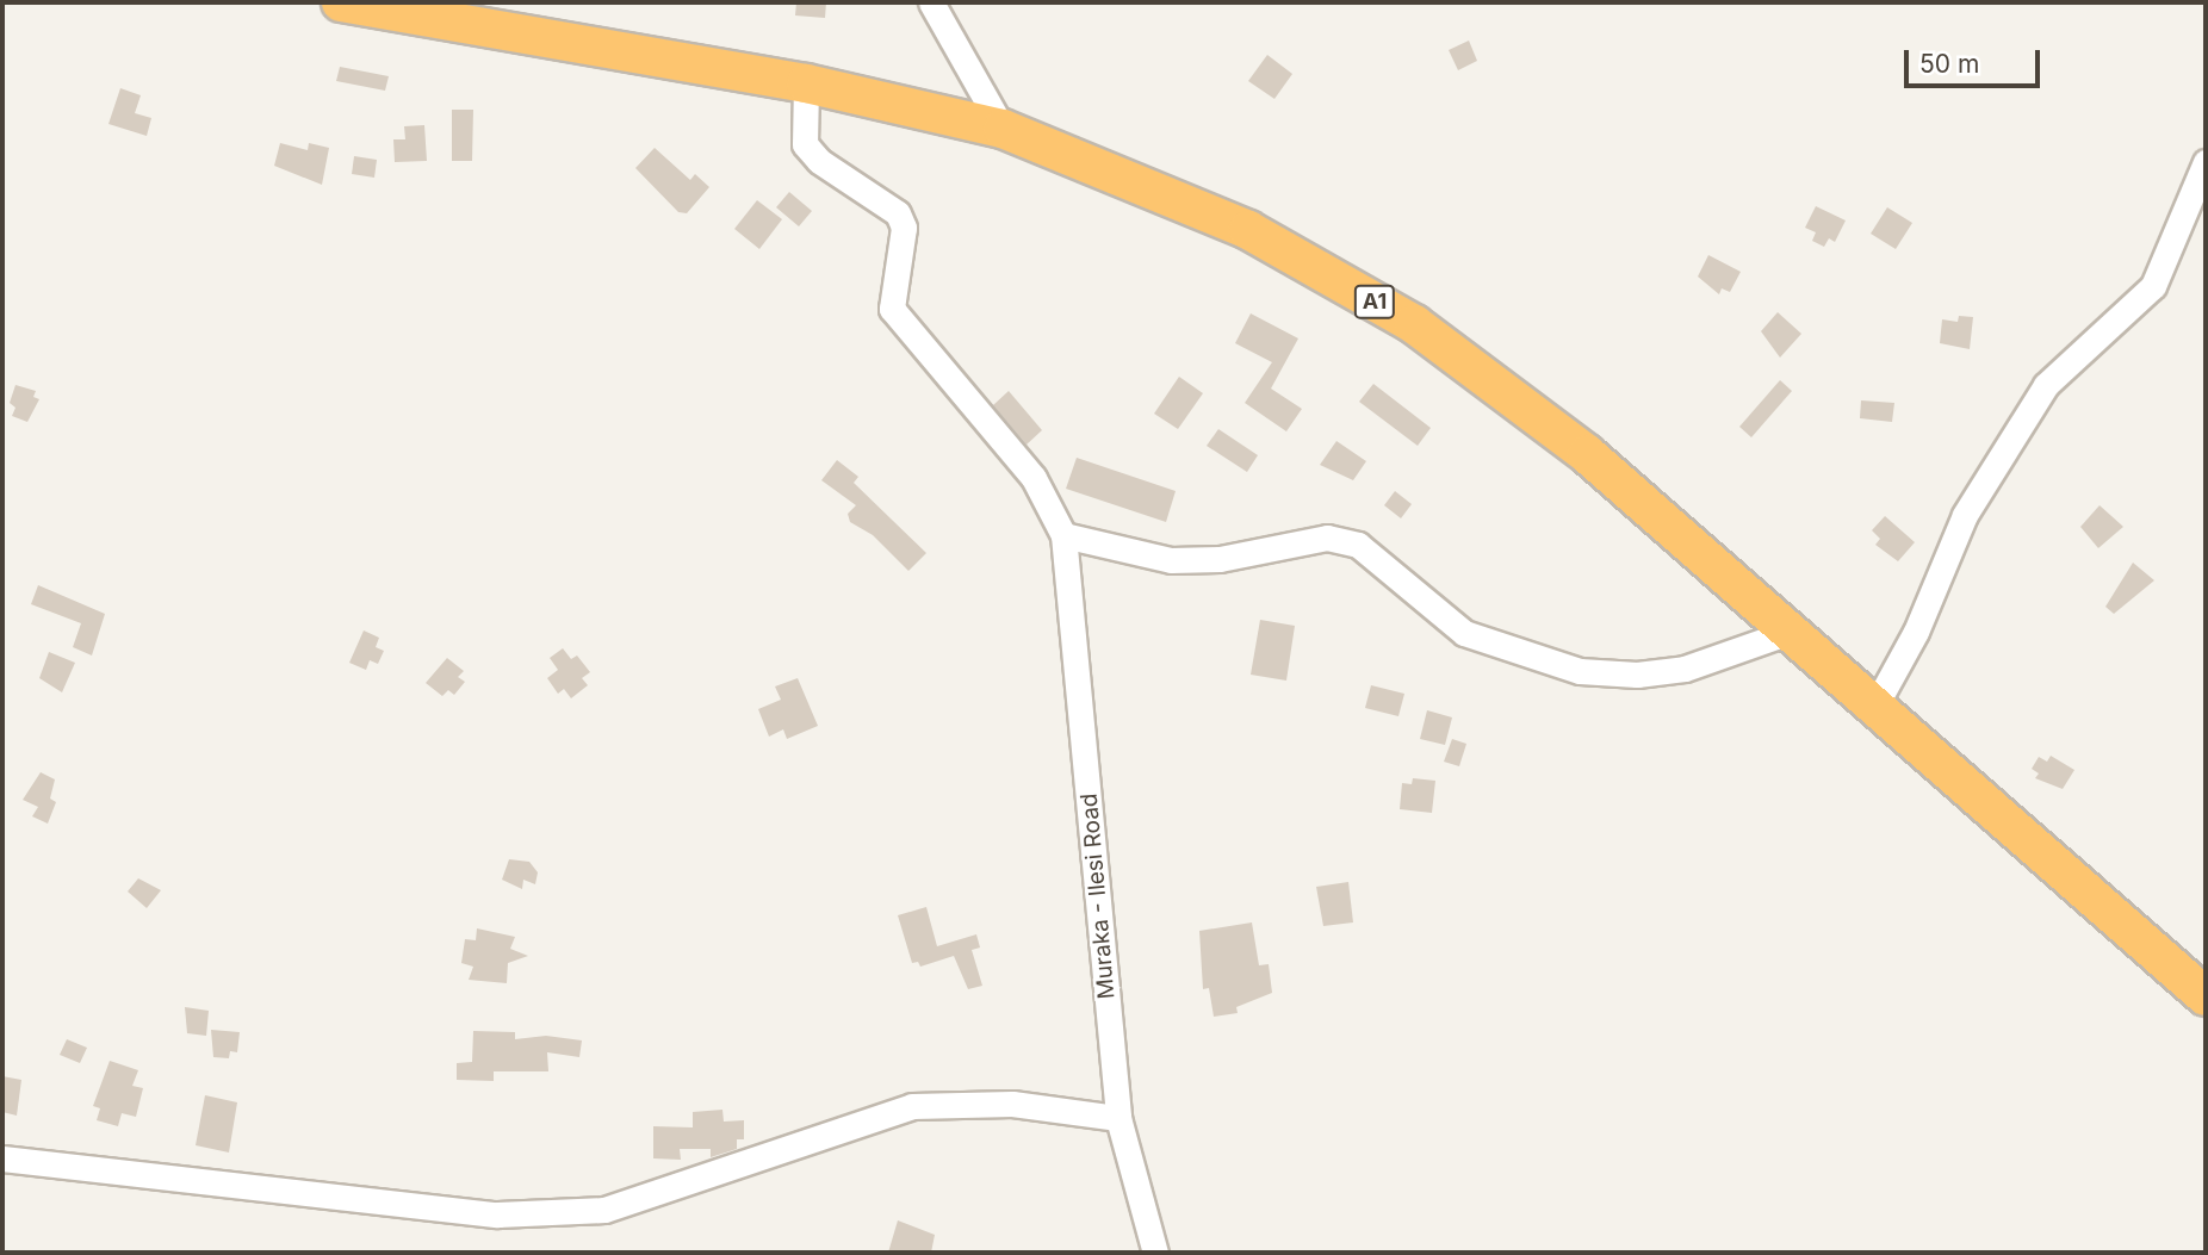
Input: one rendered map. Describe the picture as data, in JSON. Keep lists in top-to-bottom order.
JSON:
{
  "streets": {
    "highway": ["A1"],
    "street": ["Muraka - Ilesi Road"]
  },
  "crossings": [
    ["A1", "Muraka - Ilesi Road"]
  ],
  "scale_bar": "50 m"
}
